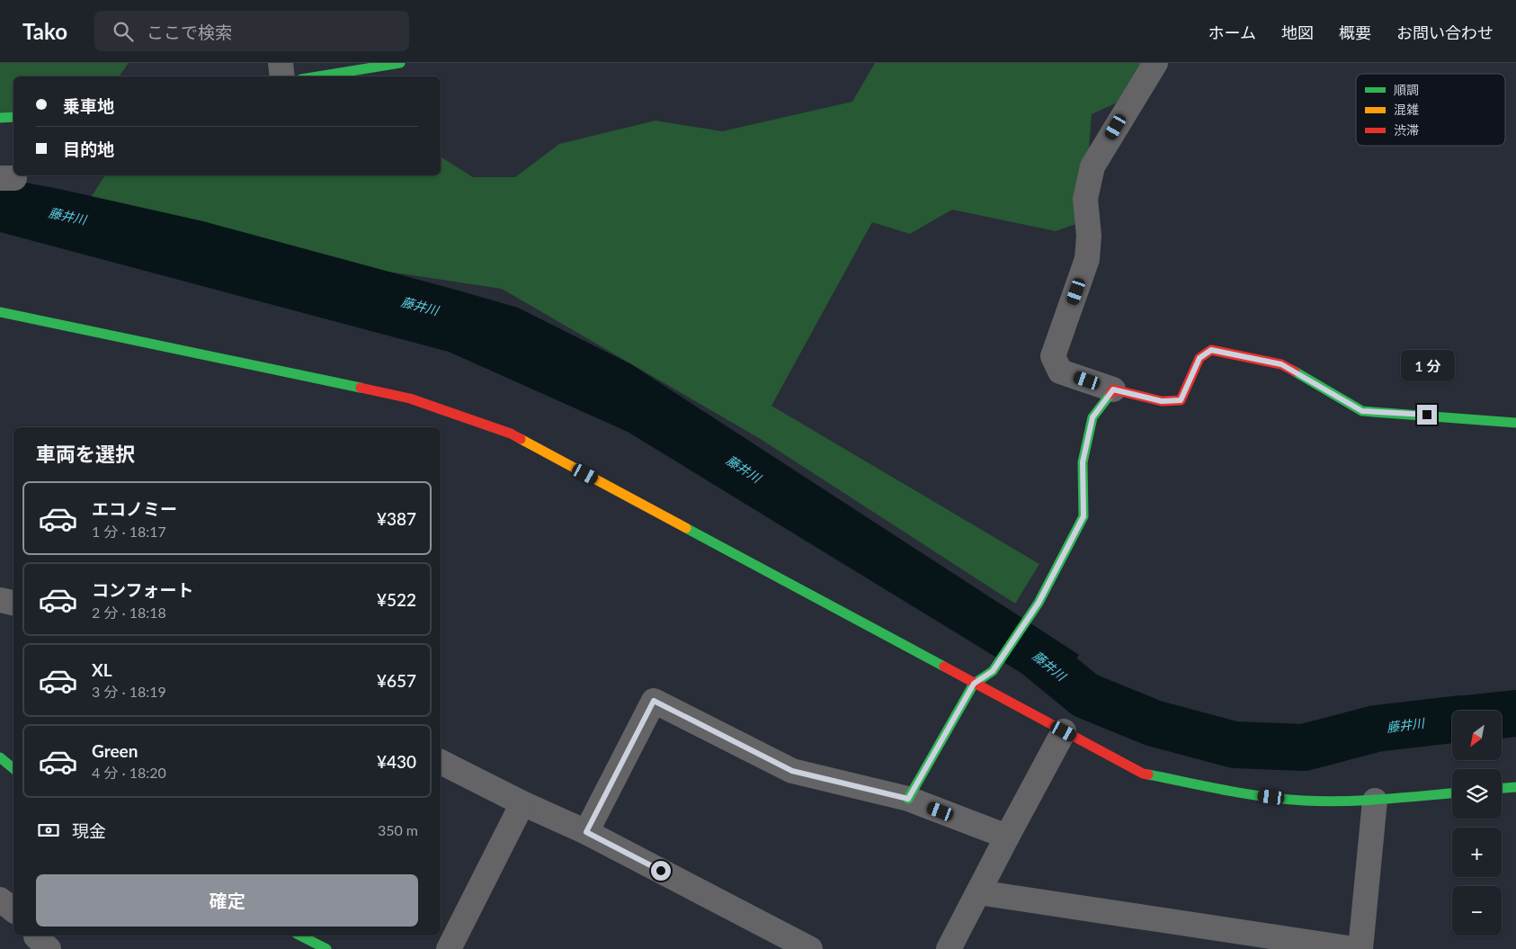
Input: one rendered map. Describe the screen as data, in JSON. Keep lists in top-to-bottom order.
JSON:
{
  "water": ["藤井川"],
  "legend": ["順調", "混雑", "渋滞"],
  "north": "bottom left",
  "page": {
    "header": "Tako",
    "search": "ここで検索",
    "nav": [
      "ホーム",
      "地図",
      "概要",
      "お問い合わせ"
    ],
    "banner": ["乗車地", "目的地"],
    "bubble": "1 分",
    "heading": "車両を選択",
    "list": [
      {
        "name": "エコノミー",
        "note": "1 分 · 18:17",
        "value": "¥387"
      },
      {
        "name": "コンフォート",
        "note": "2 分 · 18:18",
        "value": "¥522"
      },
      {
        "name": "XL",
        "note": "3 分 · 18:19",
        "value": "¥657"
      },
      {
        "name": "Green",
        "note": "4 分 · 18:20",
        "value": "¥430"
      }
    ],
    "map_buttons": ["+", "−"],
    "pay": ["現金", "350 m"],
    "buttons": "確定"
  }
}
